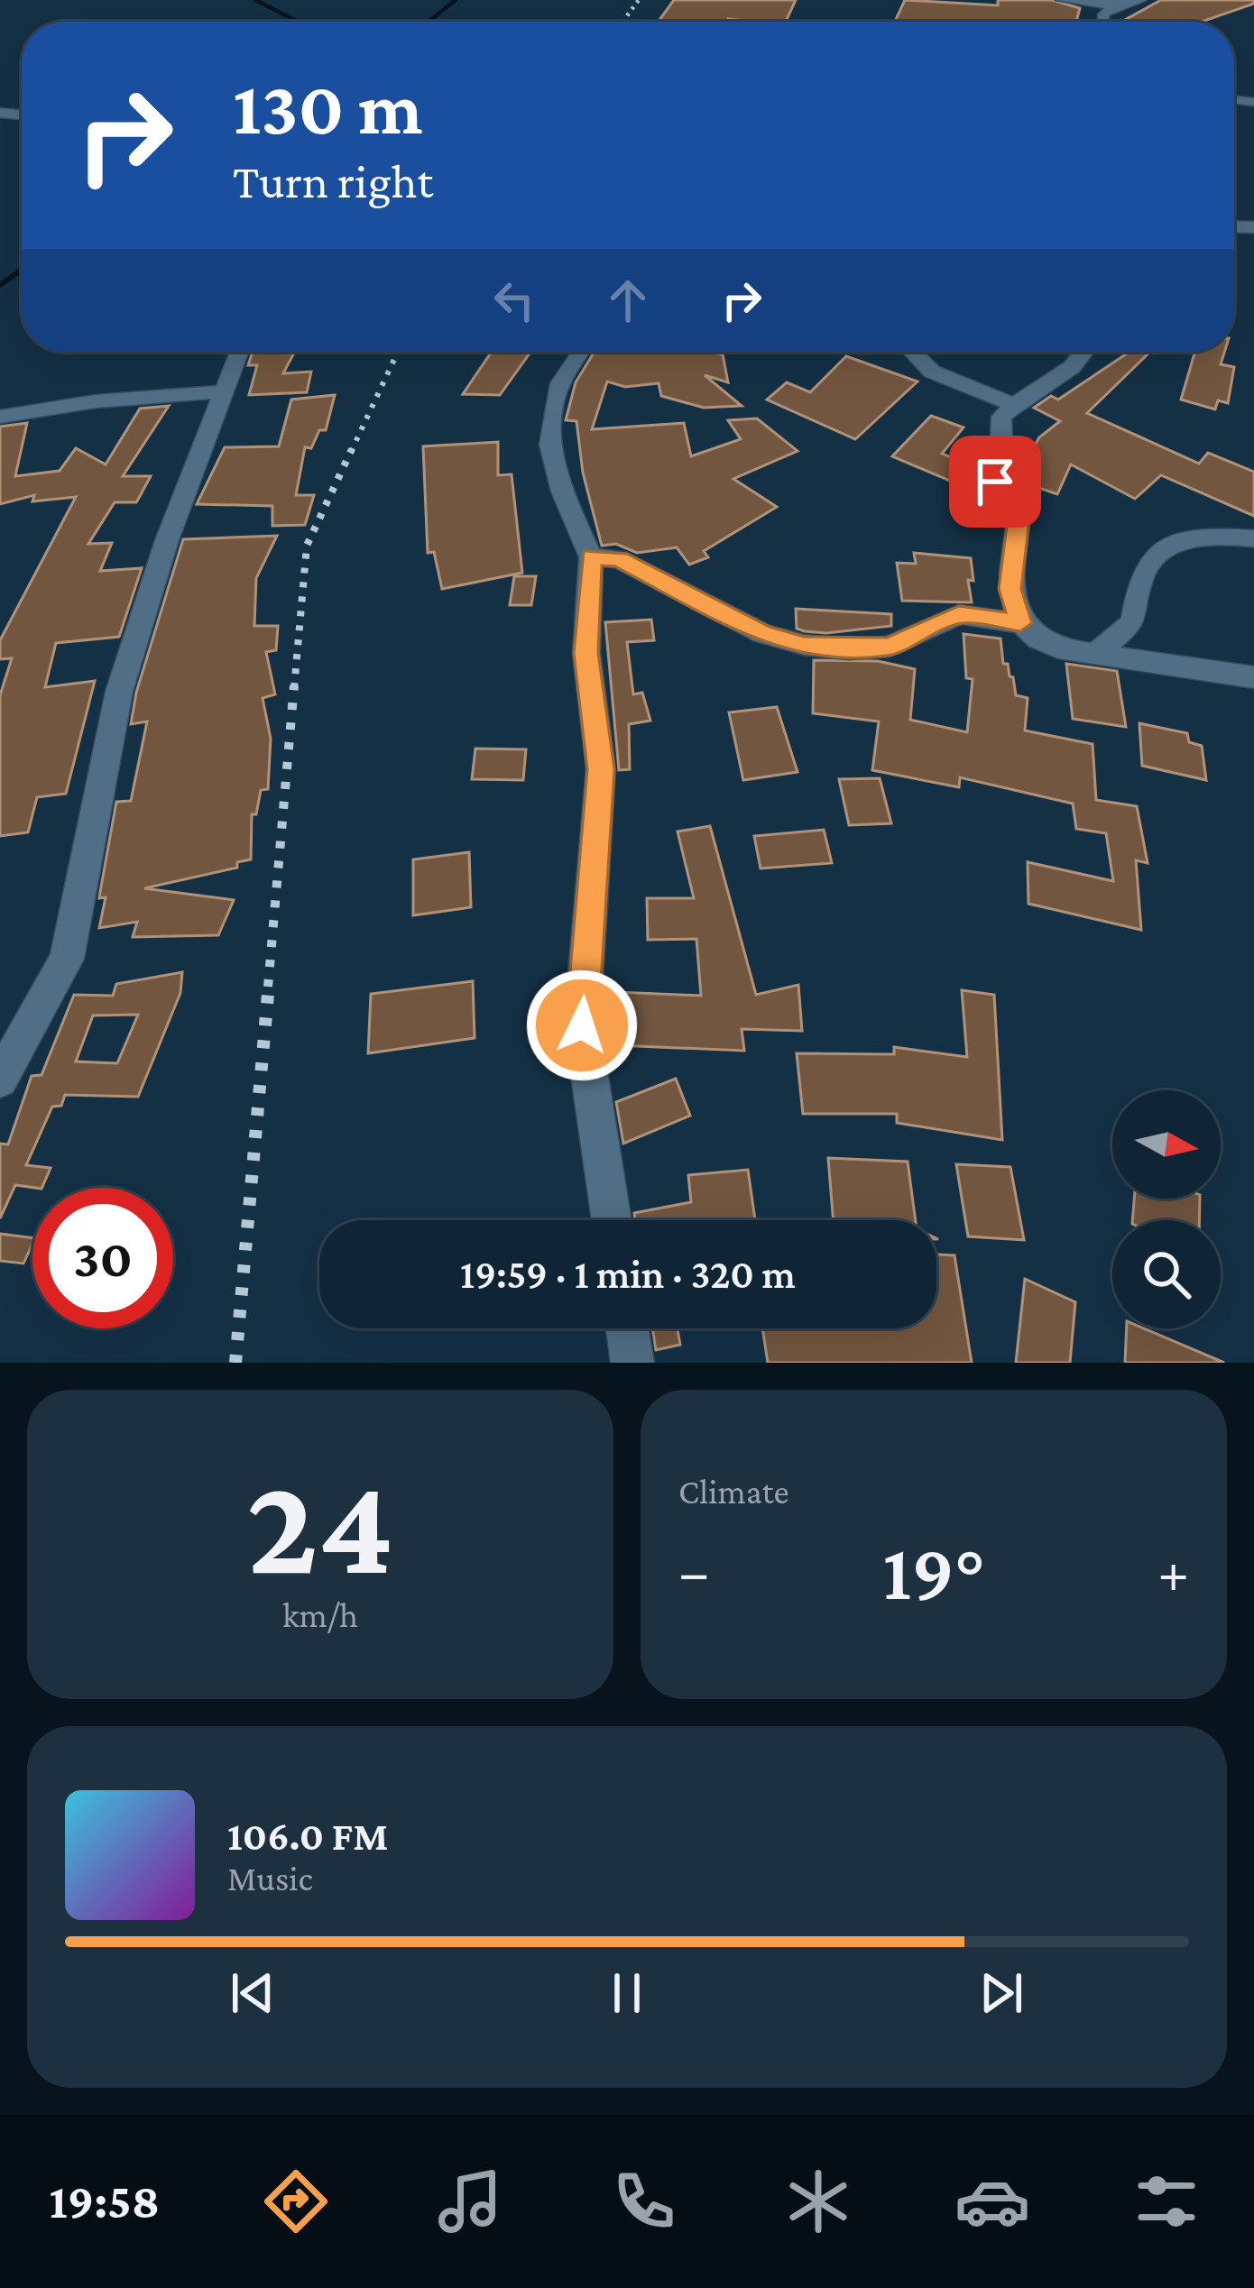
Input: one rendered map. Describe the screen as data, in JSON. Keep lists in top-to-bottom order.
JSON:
{
  "north": "right",
  "page": {
    "turn": ["130 m", "Turn right"],
    "limit": "30",
    "trip": "19:59 · 1 min · 320 m",
    "tile": [
      ["24", "km/h"],
      "Climate"
    ],
    "heat": ["−", "19°", "+"],
    "song": ["106.0 FM", "Music"],
    "tabs": "19:58"
  }
}
